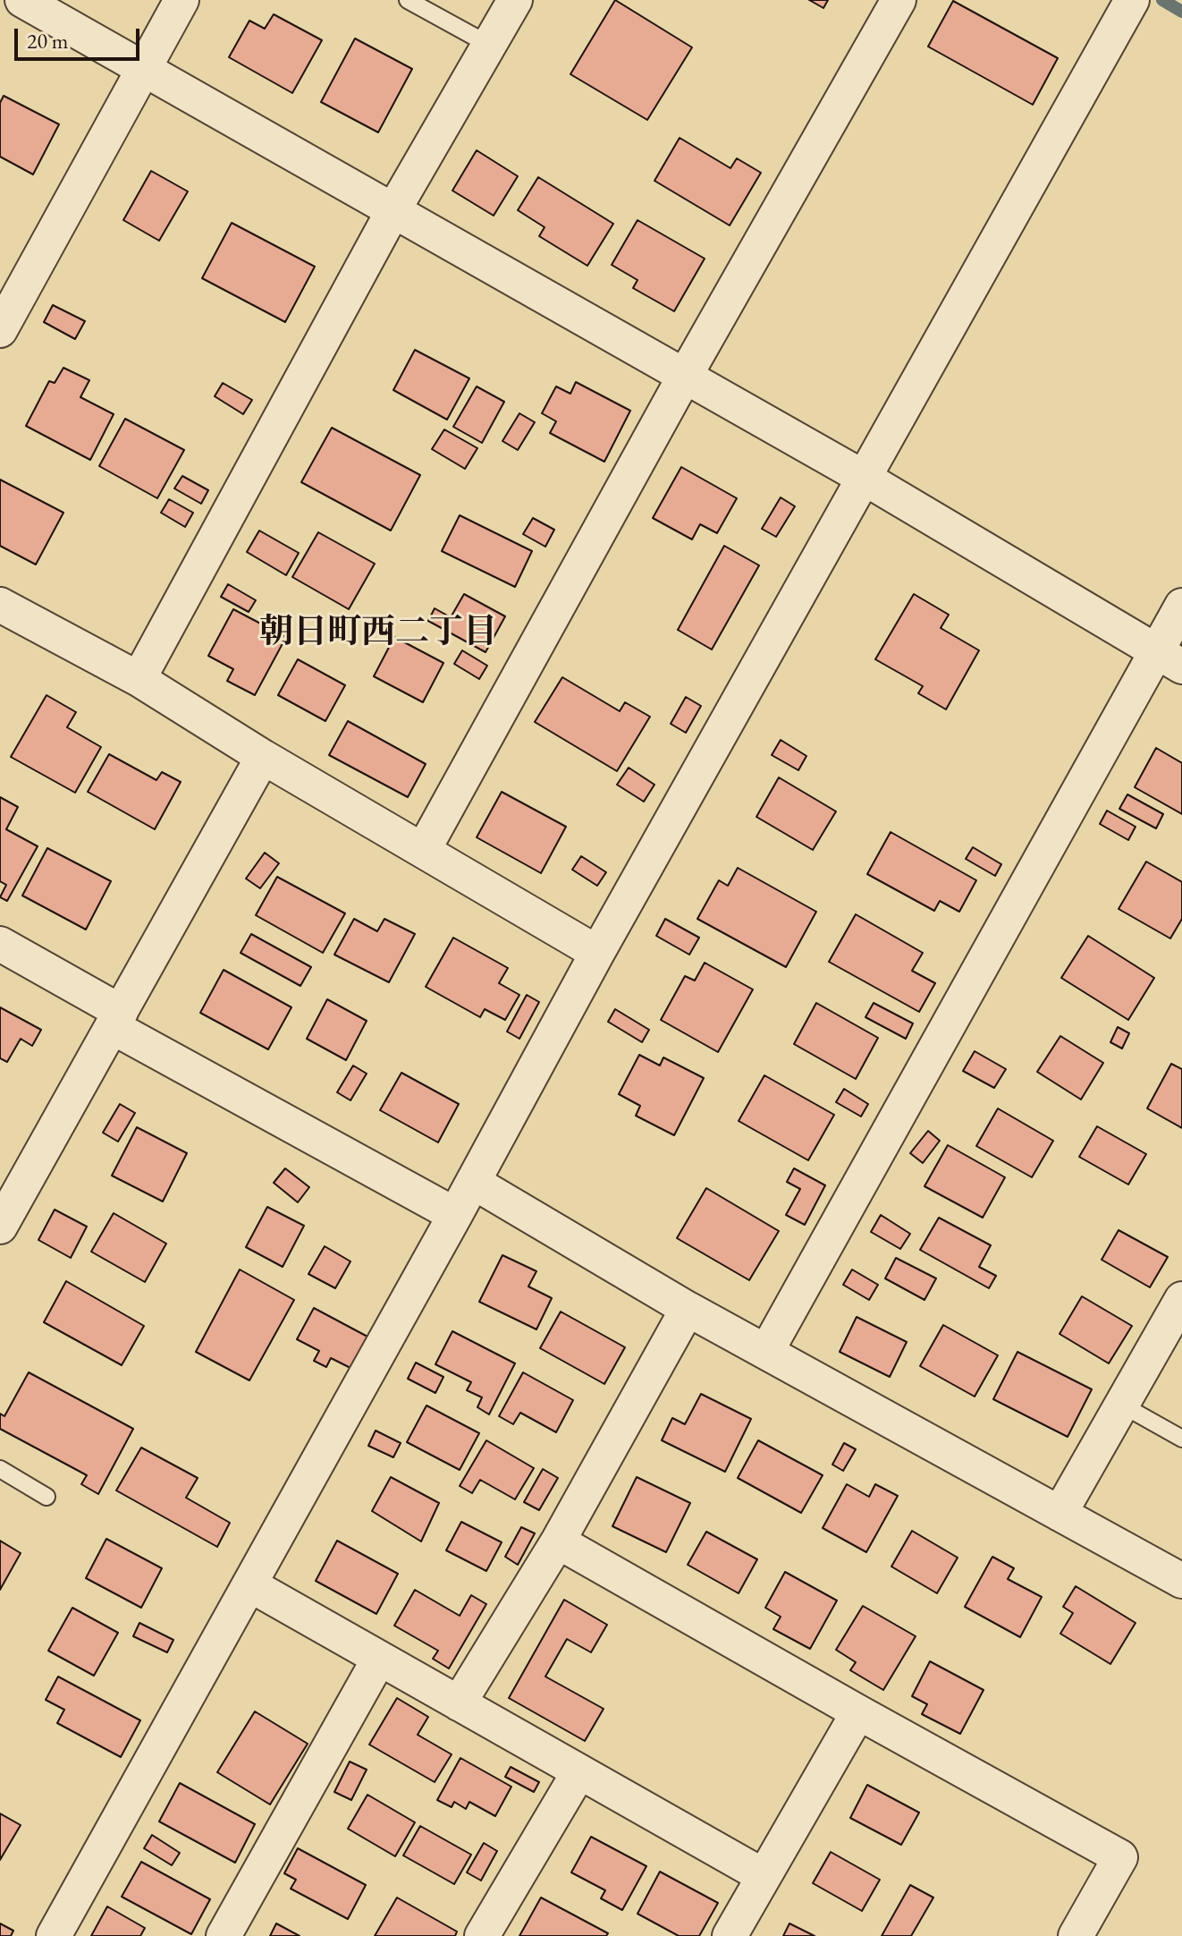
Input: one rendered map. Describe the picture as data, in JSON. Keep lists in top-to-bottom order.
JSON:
{
  "districts": ["朝日町西二丁目"],
  "scale_bar": "20 m"
}
